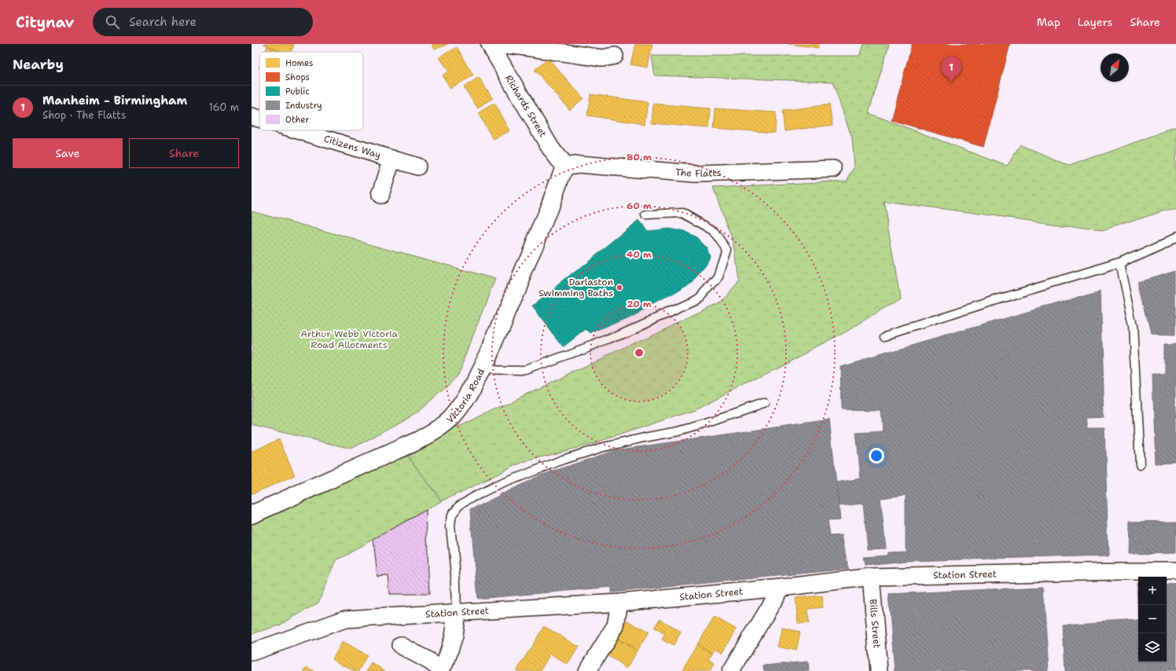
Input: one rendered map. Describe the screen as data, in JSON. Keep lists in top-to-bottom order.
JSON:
{
  "streets": {
    "street": [
      "Richards Street",
      "Citizens Way",
      "The Flatts",
      "Victoria Road",
      "Station Street",
      "Bills Street"
    ]
  },
  "crossings": [
    ["Richards Street", "The Flatts"],
    ["Richards Street", "Victoria Road"],
    ["The Flatts", "Victoria Road"],
    ["Station Street", "Bills Street"]
  ],
  "parks": ["Arthur Webb Victoria Road Allotments"],
  "places": ["Darlaston Swimming Baths"],
  "legend": [
    "Homes",
    "Shops",
    "Public",
    "Industry",
    "Other"
  ],
  "north": "top right",
  "page": {
    "header": "Citynav",
    "search": "Search here",
    "nav": ["Map", "Layers", "Share"],
    "heading": "Nearby",
    "pins": "1",
    "list": [
      {
        "mark": "1",
        "name": "Manheim - Birmingham",
        "note": "Shop · The Flatts",
        "value": "160 m"
      }
    ],
    "buttons": ["Save", "Share"],
    "map_buttons": ["+", "−"]
  },
  "rings": [
    "80 m",
    "60 m",
    "40 m",
    "20 m"
  ]
}
